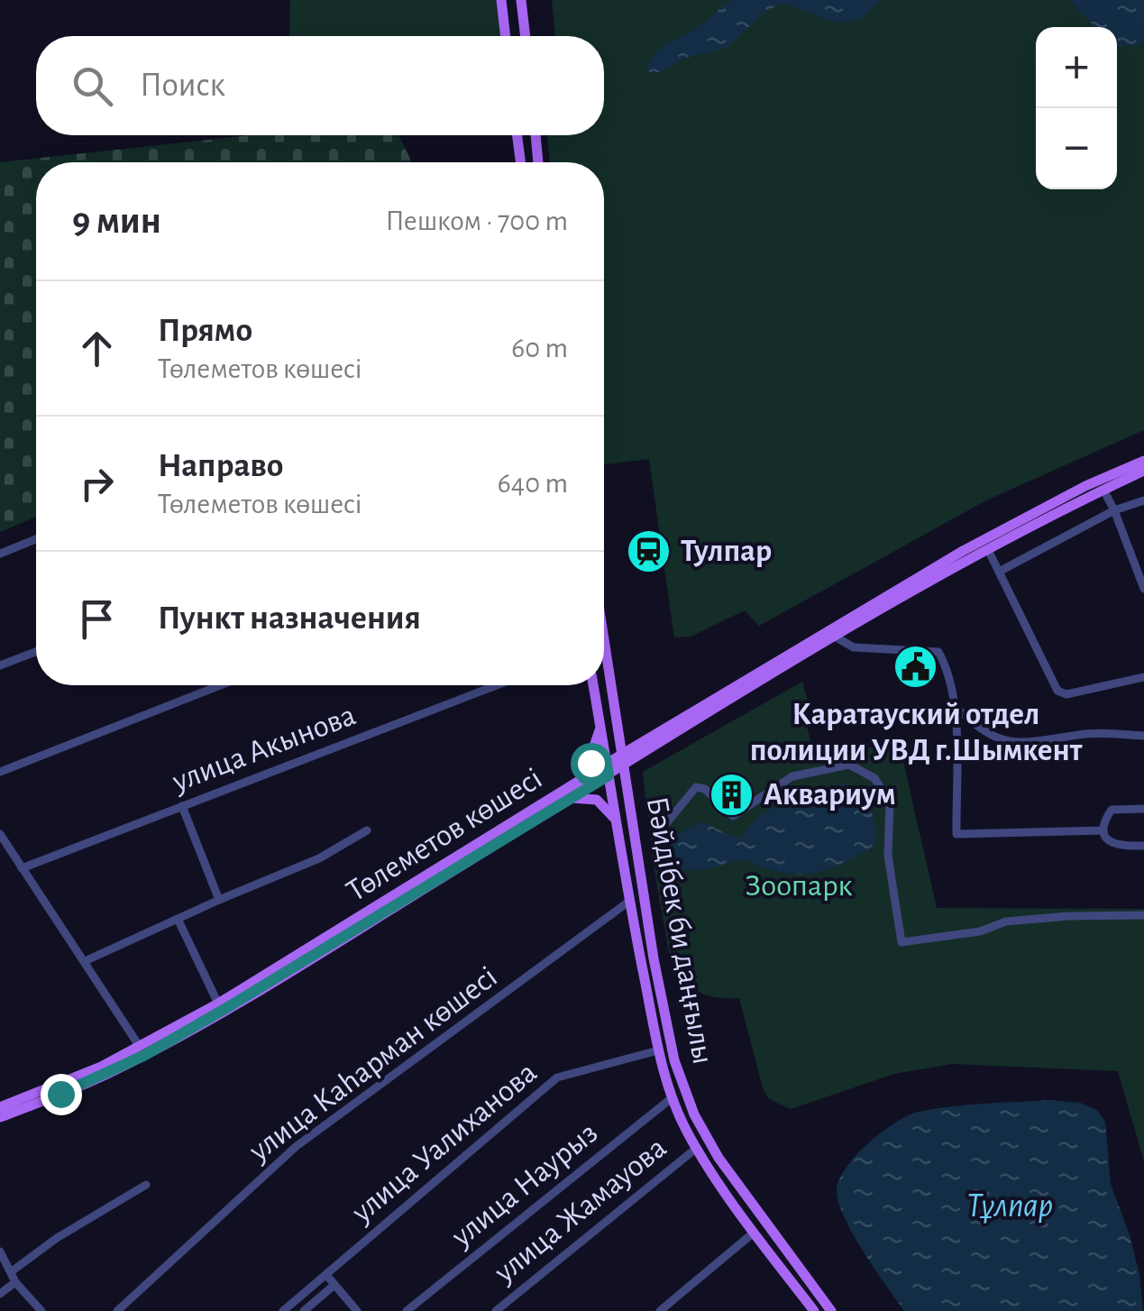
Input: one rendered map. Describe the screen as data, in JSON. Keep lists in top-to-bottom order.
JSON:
{
  "streets": {
    "main road": ["Төлеметов көшесі", "Бәйдібек би даңғылы"],
    "street": [
      "улица Акынова",
      "улица Каһарман көшесі",
      "улица Уалиханова",
      "улица Наурыз",
      "улица Жамауова"
    ]
  },
  "crossings": [
    ["Төлеметов көшесі", "Бәйдібек би даңғылы"],
    ["Бәйдібек би даңғылы", "улица Каһарман көшесі"],
    ["Бәйдібек би даңғылы", "улица Уалиханова"],
    ["Бәйдібек би даңғылы", "улица Наурыз"],
    ["Бәйдібек би даңғылы", "улица Жамауова"]
  ],
  "water": ["Тұлпар"],
  "parks": ["Зоопарк"],
  "places": {
    "station": ["Тулпар"],
    "public building": ["Каратауский отдел полиции УВД г.Шымкент"],
    "building": ["Аквариум"]
  },
  "page": {
    "map_buttons": ["+", "−"],
    "search": "Поиск",
    "heading": ["9 мин", "Пешком · 700 m"],
    "list": [
      ["Прямо", "Төлеметов көшесі", "60 m"],
      ["Направо", "Төлеметов көшесі", "640 m"],
      "Пункт назначения"
    ]
  }
}
